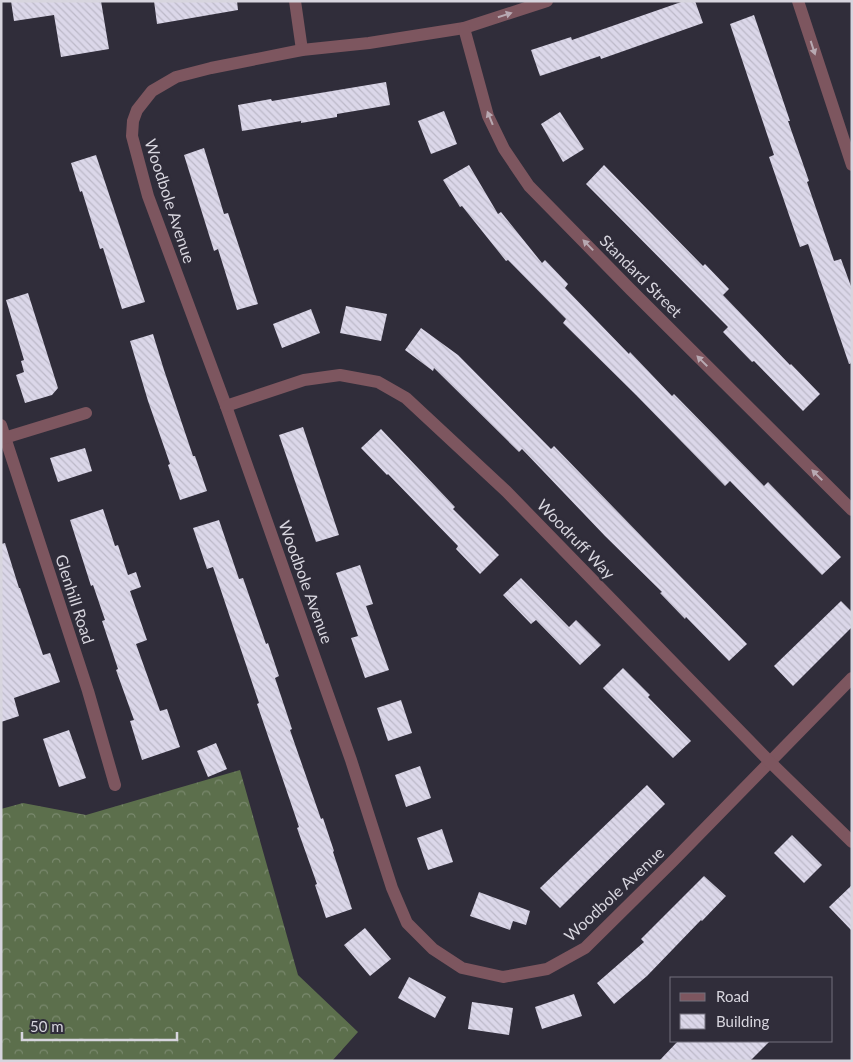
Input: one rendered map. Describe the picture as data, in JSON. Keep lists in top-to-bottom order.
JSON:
{
  "streets": {
    "street": [
      "Woodbole Avenue",
      "Standard Street",
      "Woodruff Way",
      "Glenhill Road"
    ]
  },
  "crossings": [
    ["Woodbole Avenue", "Standard Street"],
    ["Woodbole Avenue", "Woodruff Way"]
  ],
  "one_way": ["Standard Street"],
  "legend": ["Road", "Building"],
  "scale_bar": "50 m"
}
